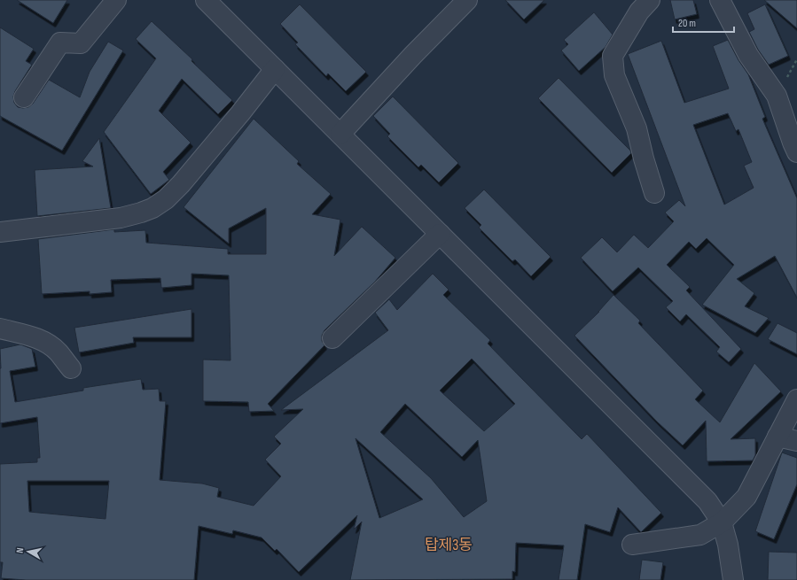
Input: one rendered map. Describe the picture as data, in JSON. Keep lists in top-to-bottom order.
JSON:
{
  "districts": ["탑제3동"],
  "scale_bar": "20 m",
  "north": "left"
}
